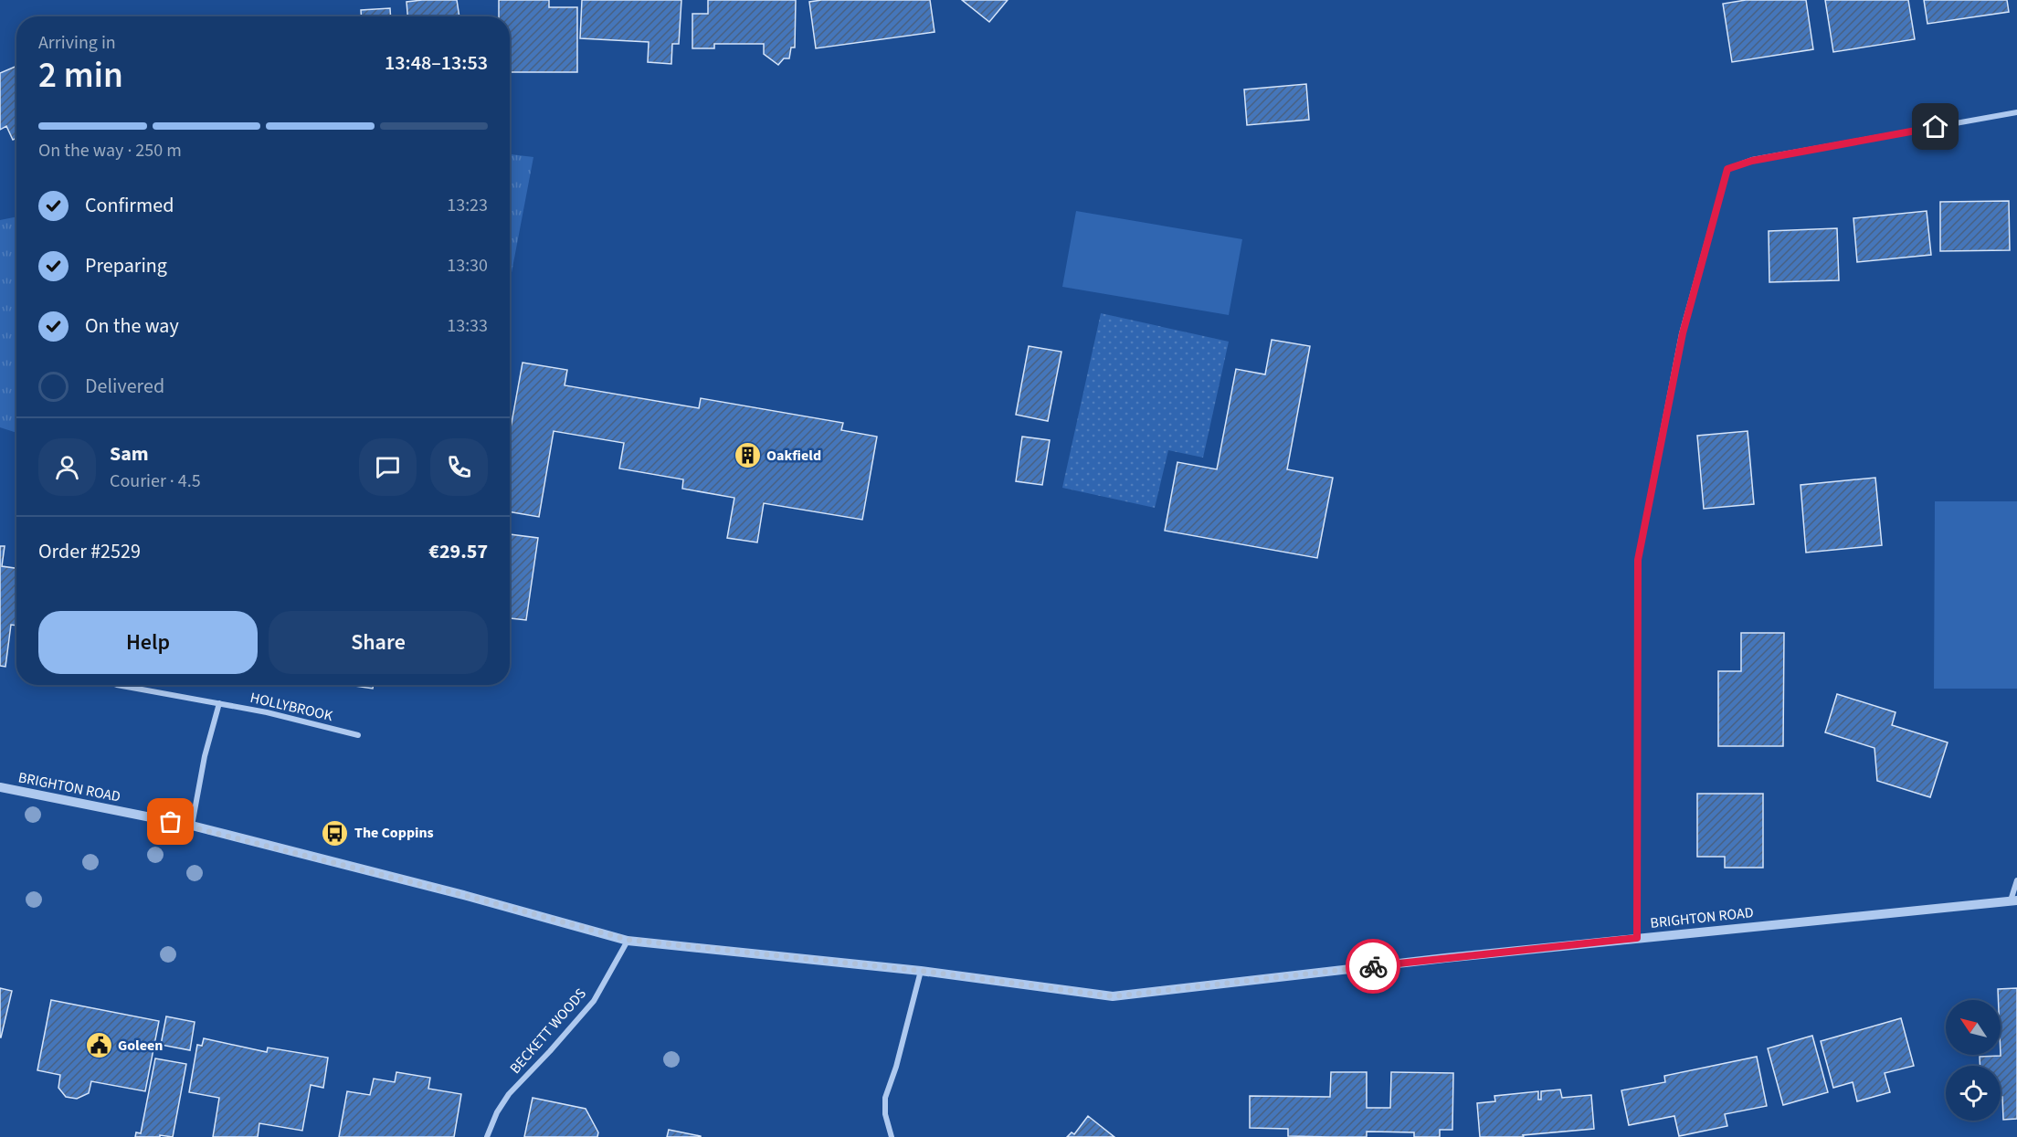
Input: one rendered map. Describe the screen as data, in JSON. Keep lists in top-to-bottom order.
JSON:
{
  "streets": {
    "street": ["HOLLYBROOK", "BRIGHTON ROAD", "BECKETT WOODS"]
  },
  "crossings": [
    ["BRIGHTON ROAD", "BECKETT WOODS"]
  ],
  "places": {
    "building": ["Oakfield"],
    "bus stop": ["The Coppins"],
    "public building": ["Goleen"]
  },
  "north": "top left",
  "page": {
    "heading": ["2 min", "Arriving in", "13:48–13:53"],
    "panel": [
      "Sam",
      "Courier · 4.5",
      "Order #2529",
      "€29.57"
    ],
    "bar": "On the way · 250 m",
    "list": [
      ["Confirmed", "13:23"],
      ["Preparing", "13:30"],
      ["On the way", "13:33"],
      "Delivered"
    ],
    "buttons": ["Help", "Share"]
  }
}
